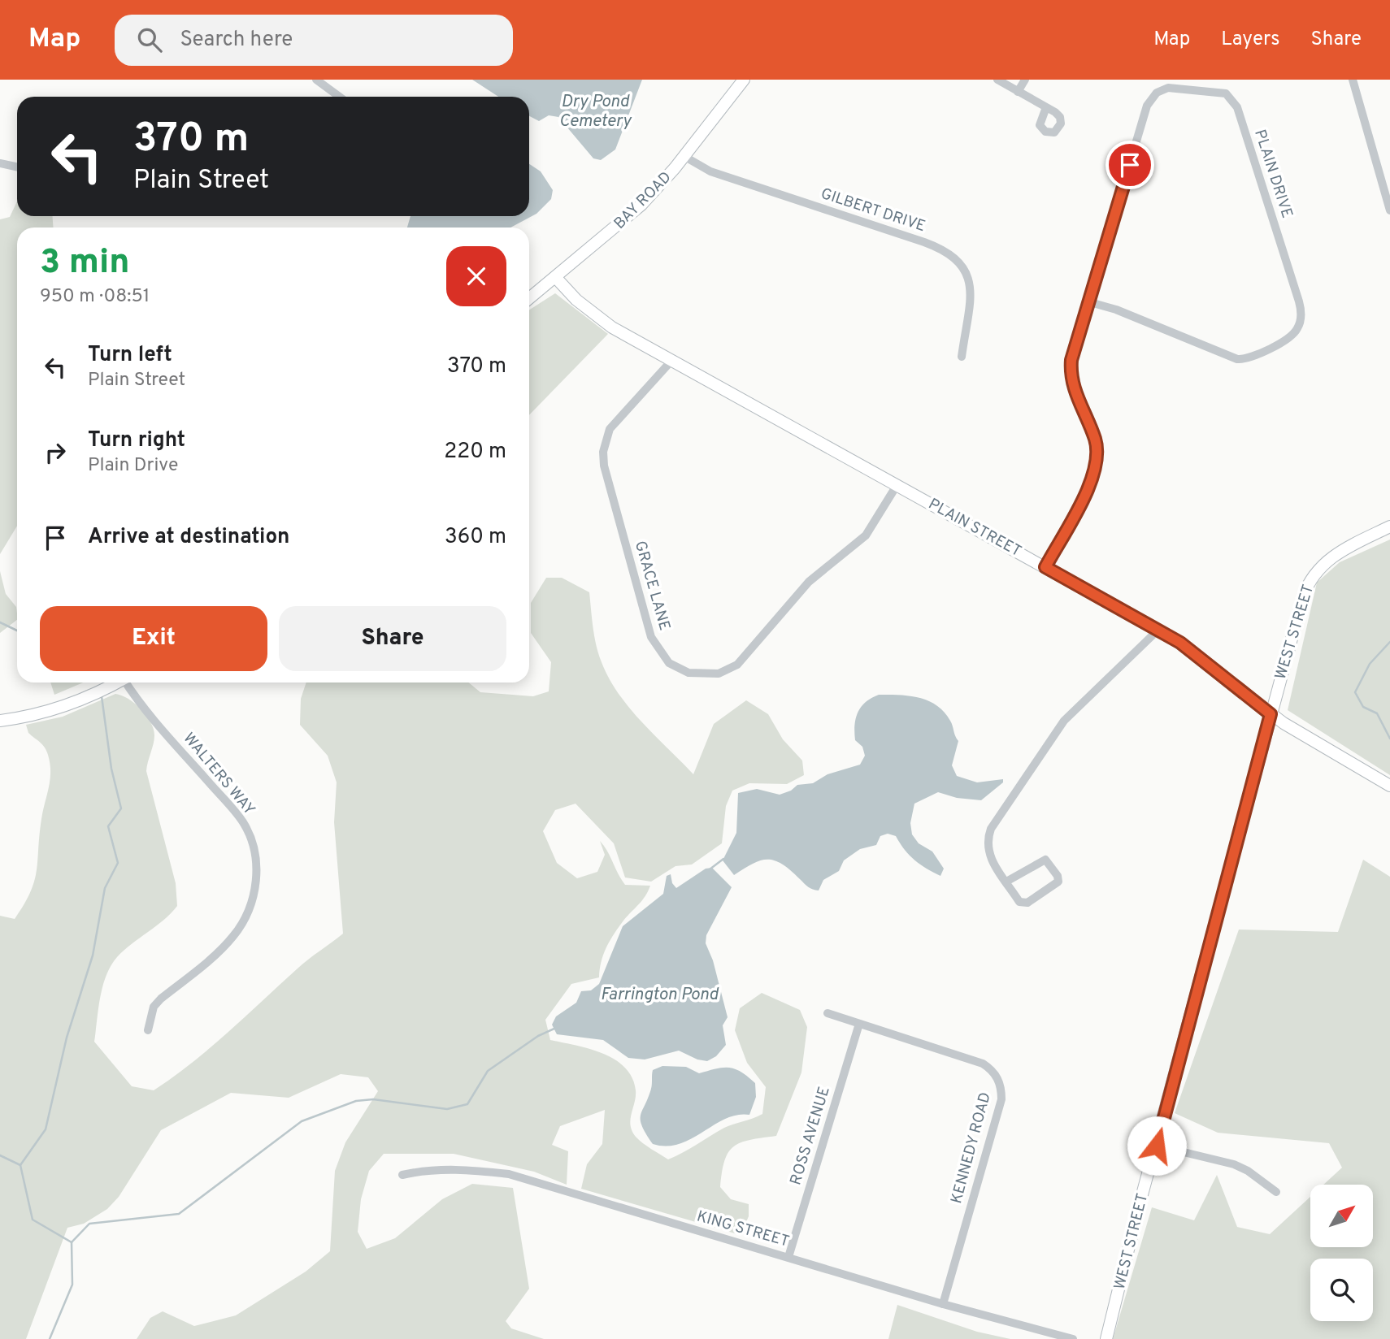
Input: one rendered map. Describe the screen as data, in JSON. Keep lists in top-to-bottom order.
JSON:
{
  "streets": {
    "street": [
      "PLAIN DRIVE",
      "BAY ROAD",
      "GILBERT DRIVE",
      "PLAIN STREET",
      "GRACE LANE",
      "WEST STREET",
      "WALTERS WAY",
      "ROSS AVENUE",
      "KENNEDY ROAD",
      "KING STREET"
    ]
  },
  "crossings": [
    ["PLAIN DRIVE", "PLAIN STREET"],
    ["BAY ROAD", "GILBERT DRIVE"],
    ["BAY ROAD", "PLAIN STREET"],
    ["PLAIN STREET", "GRACE LANE"],
    ["PLAIN STREET", "WEST STREET"],
    ["ROSS AVENUE", "KENNEDY ROAD"],
    ["ROSS AVENUE", "KING STREET"],
    ["KENNEDY ROAD", "KING STREET"]
  ],
  "water": ["Dry Pond Cemetery", "Farrington Pond"],
  "north": "top right",
  "page": {
    "header": "Map",
    "search": "Search here",
    "nav": ["Map", "Layers", "Share"],
    "turn": ["370 m", "Plain Street"],
    "heading": ["3 min", "950 m · 08:51"],
    "list": [
      {
        "name": "Turn left",
        "note": "Plain Street",
        "value": "370 m"
      },
      {
        "name": "Turn right",
        "note": "Plain Drive",
        "value": "220 m"
      },
      {
        "name": "Arrive at destination",
        "value": "360 m"
      }
    ],
    "buttons": ["Exit", "Share"]
  }
}
